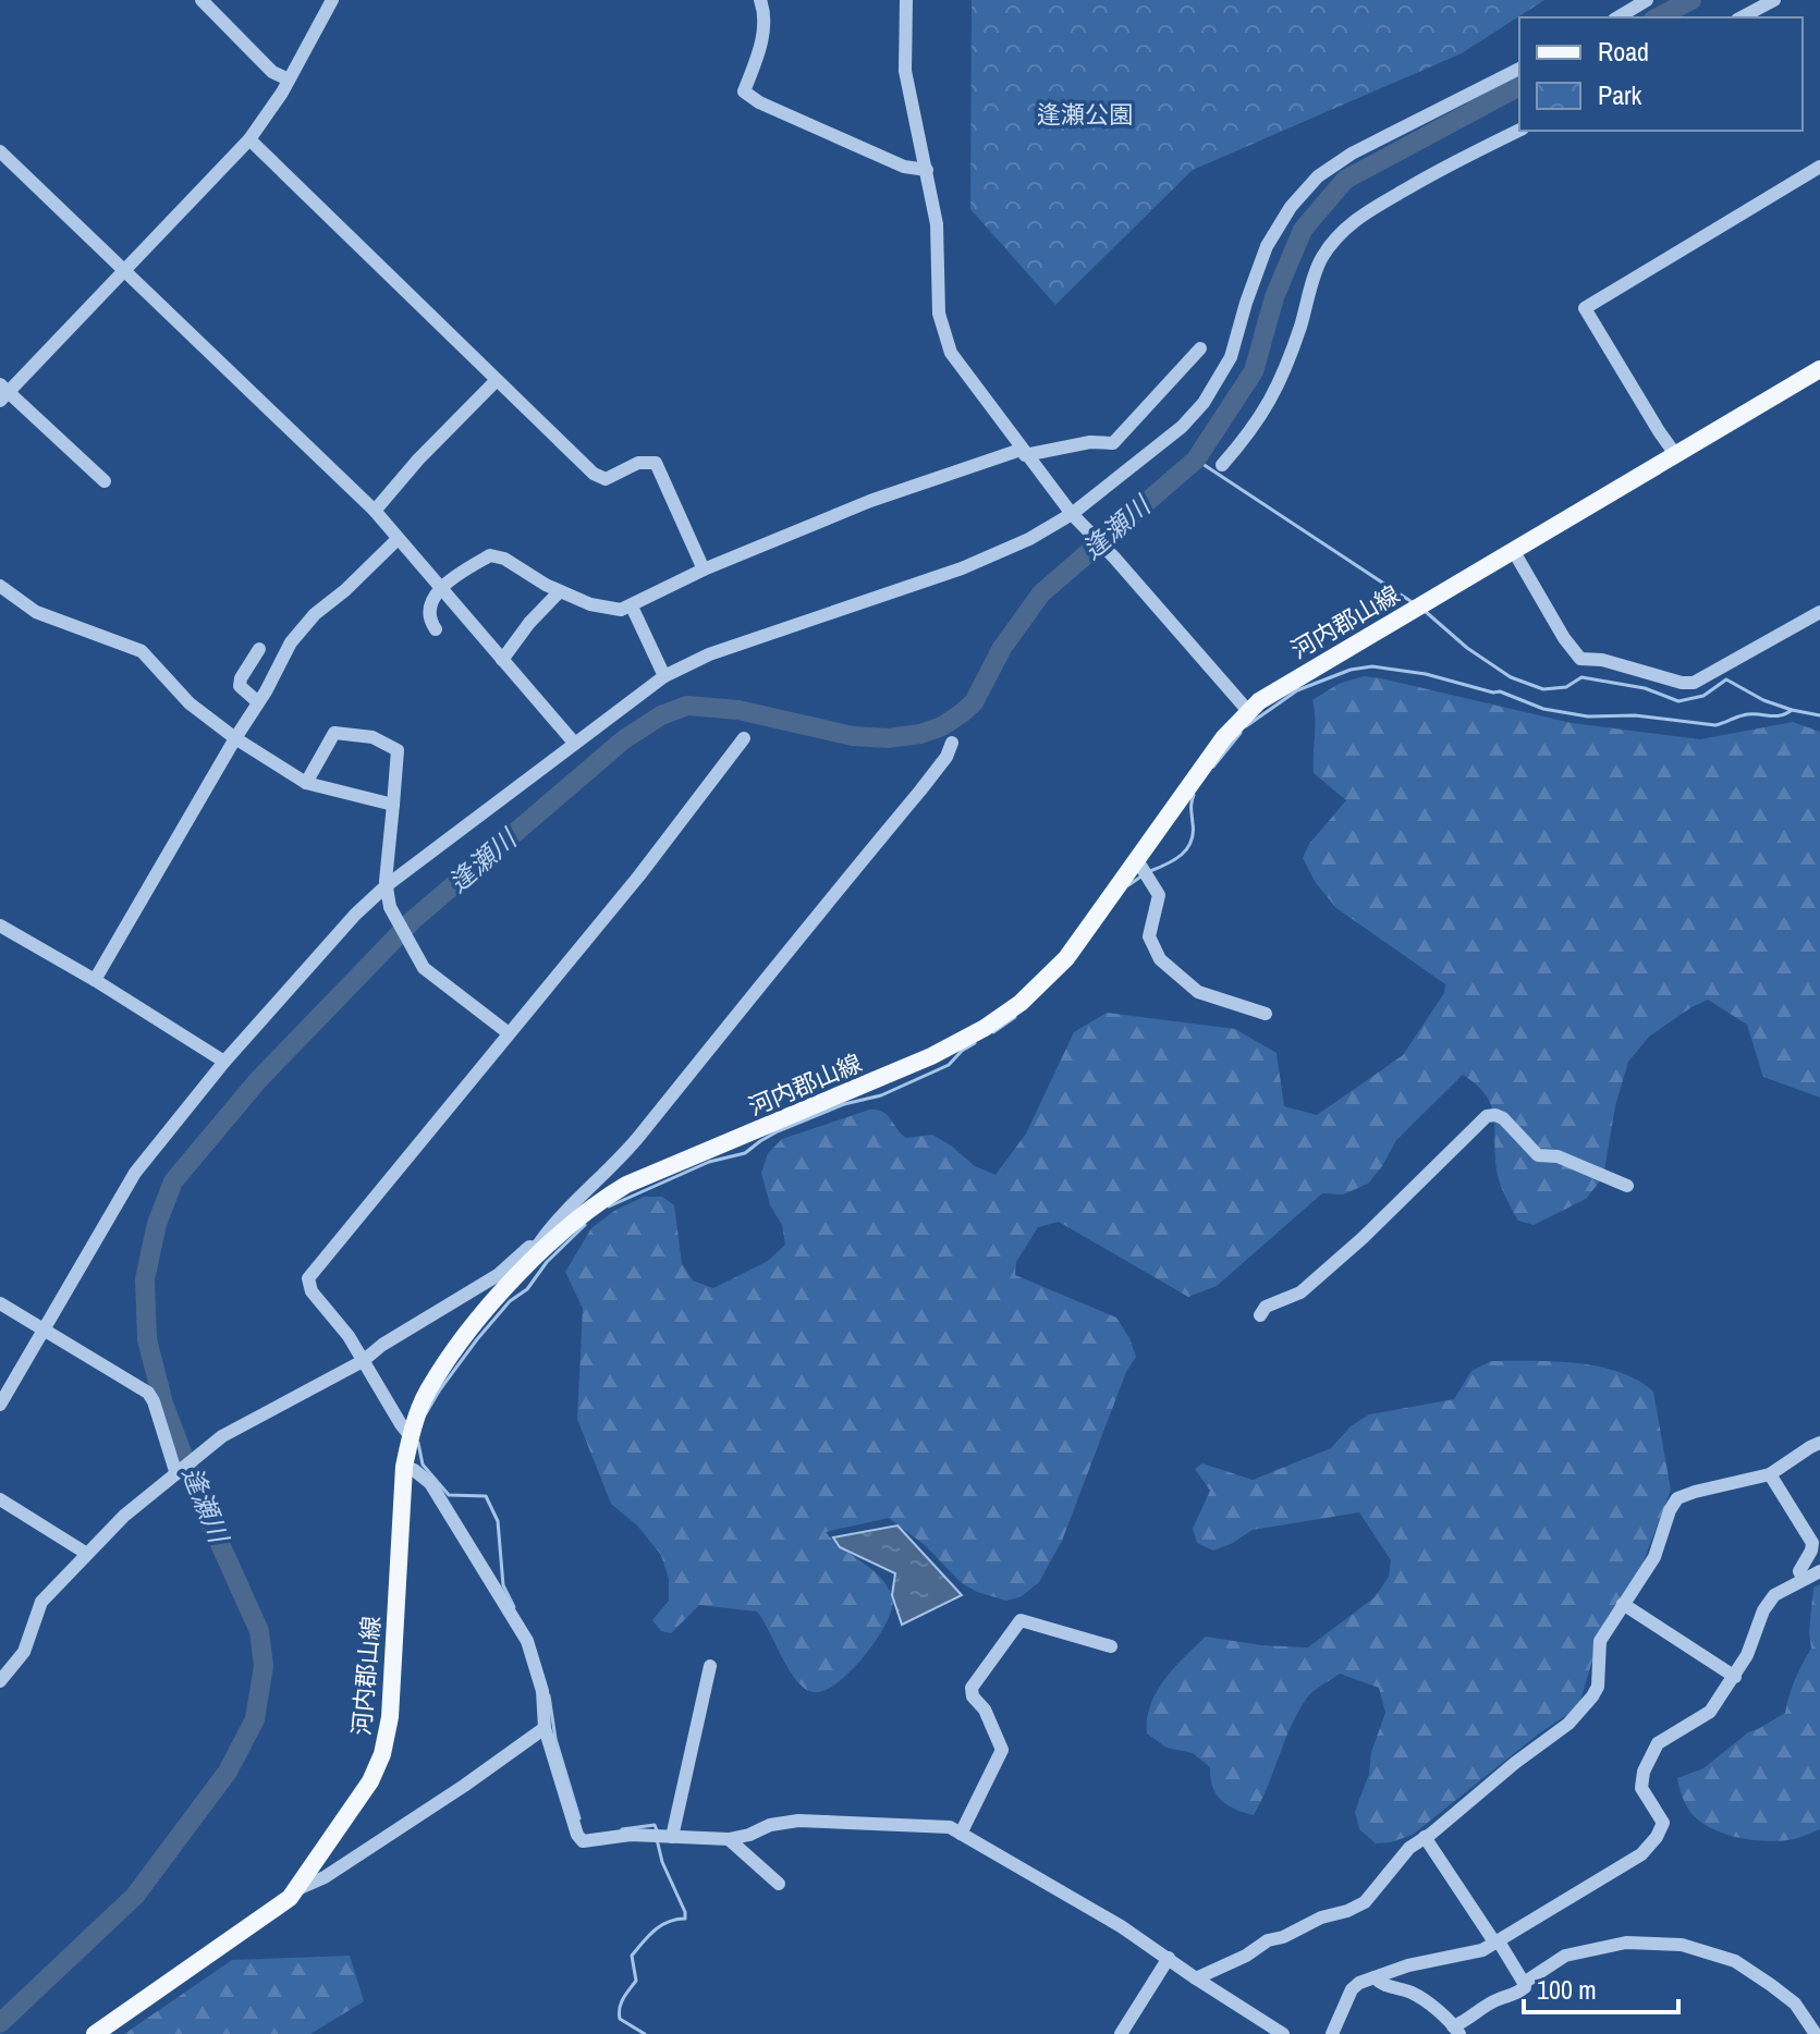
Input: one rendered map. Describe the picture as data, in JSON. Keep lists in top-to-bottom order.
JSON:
{
  "streets": {
    "main road": ["河内郡山線"]
  },
  "water": ["逢瀬川"],
  "parks": ["逢瀬公園"],
  "legend": ["Road", "Park"],
  "scale_bar": "100 m"
}
